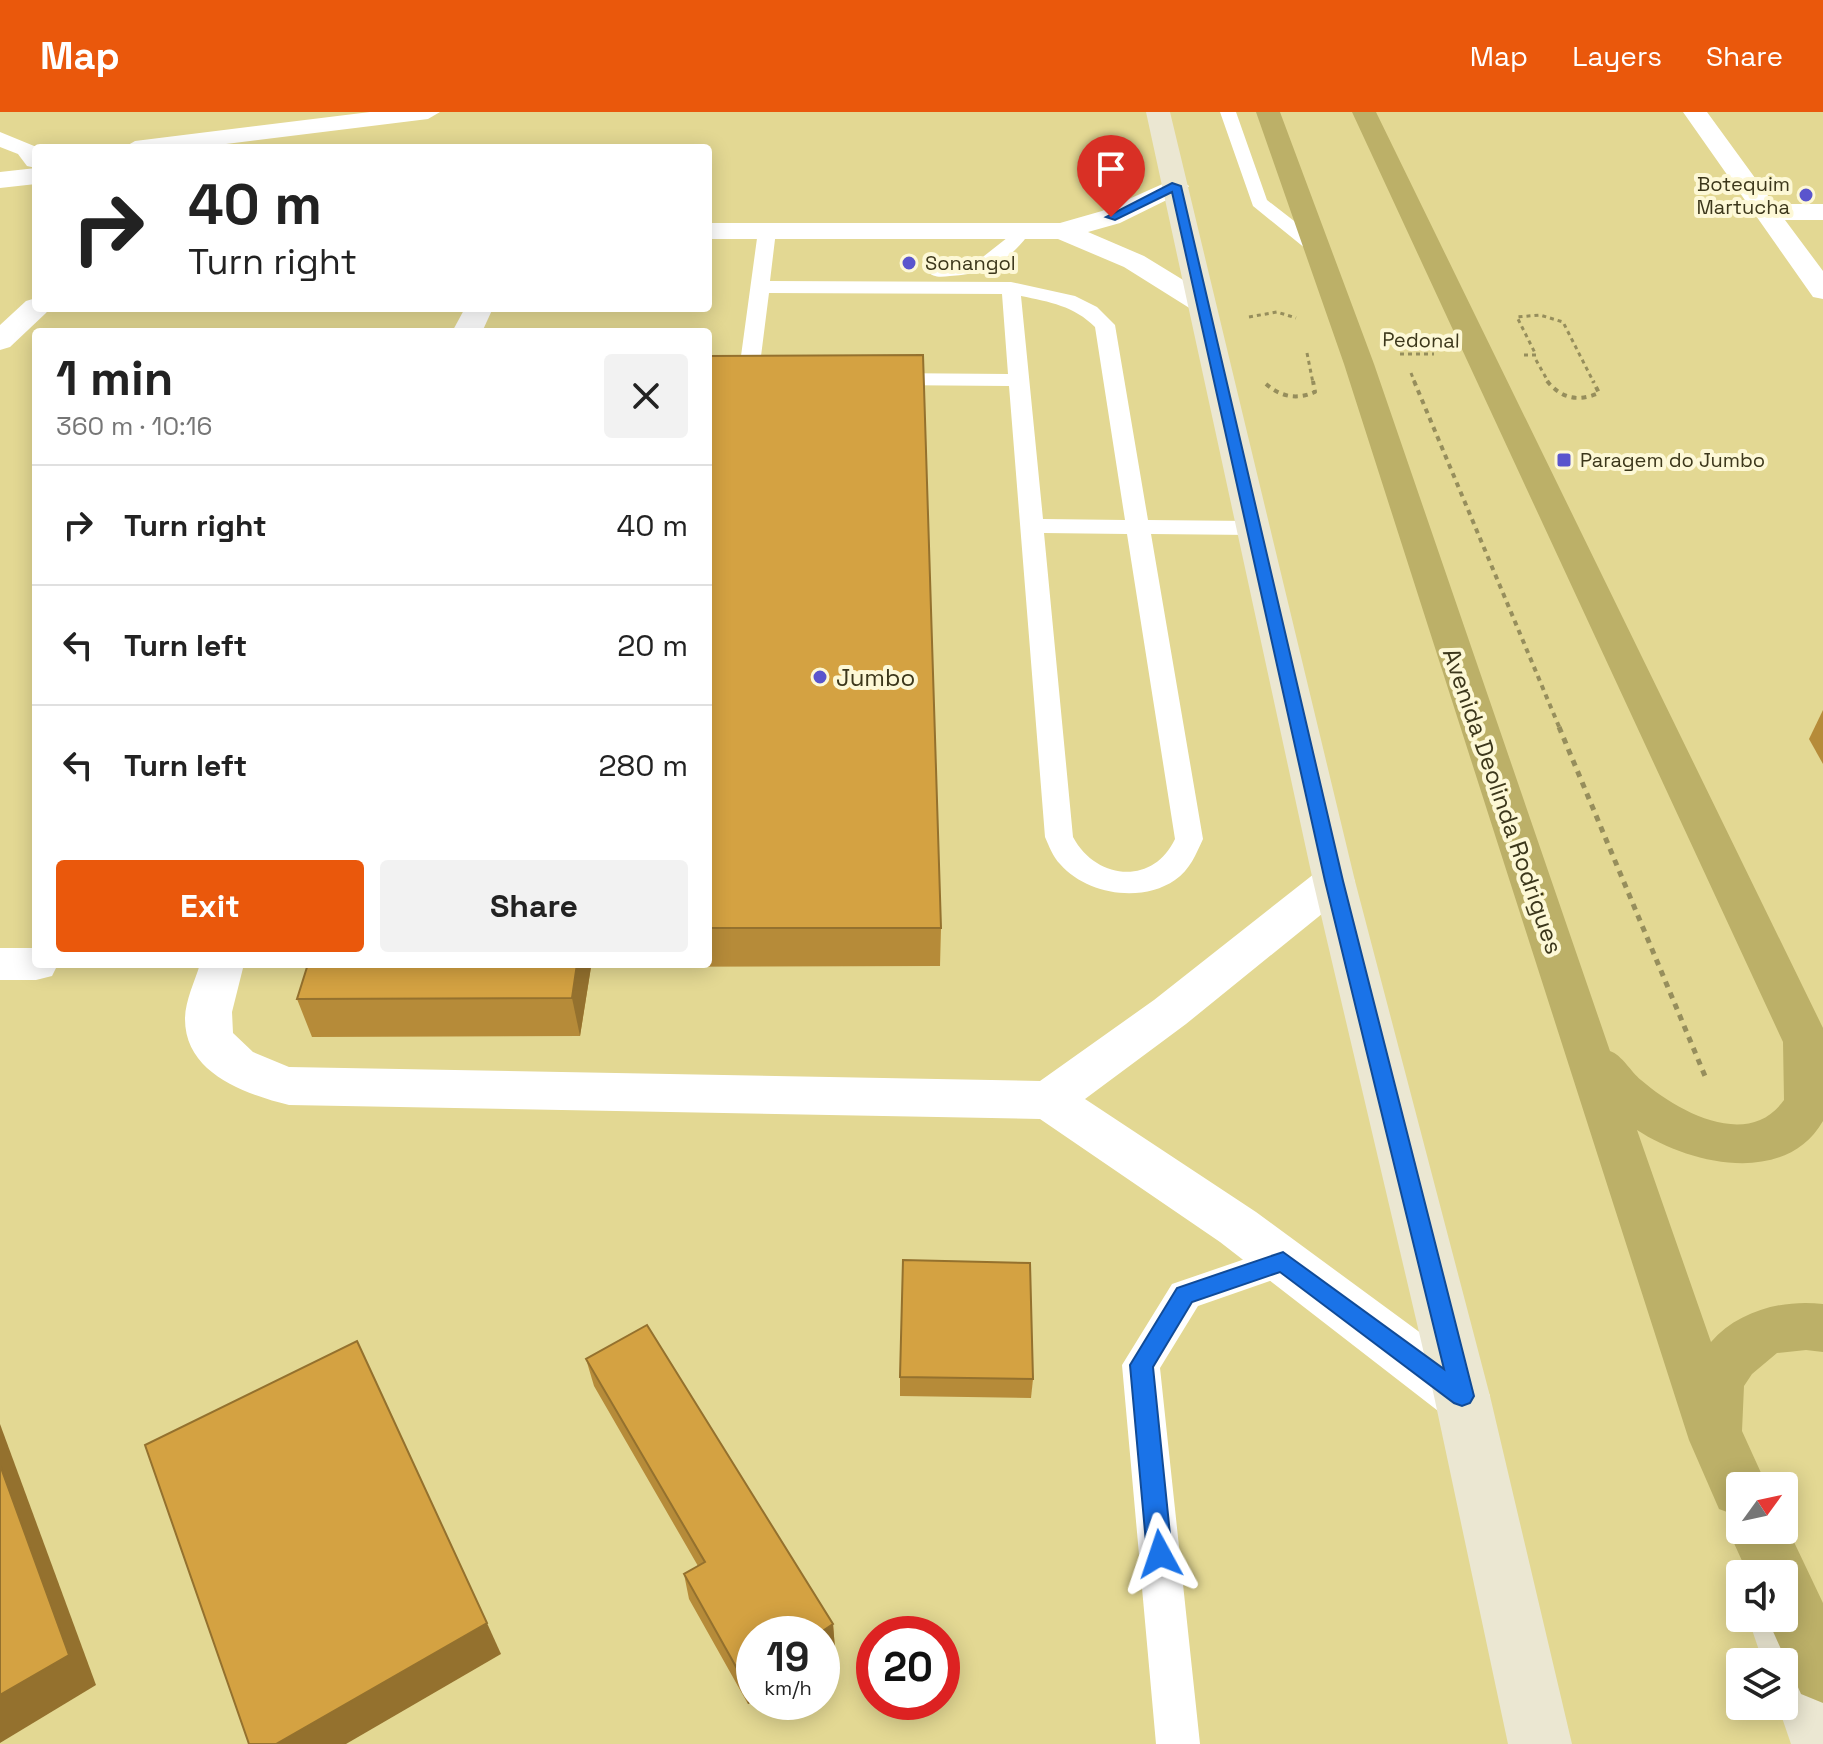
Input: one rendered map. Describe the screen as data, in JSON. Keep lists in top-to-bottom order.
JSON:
{
  "streets": {
    "highway": ["Avenida Deolinda Rodrigues"],
    "path": ["Pedonal"]
  },
  "places": {
    "other": ["Botequim Martucha", "Sonangol", "Jumbo"],
    "transit": ["Paragem do Jumbo"]
  },
  "north": "top right",
  "page": {
    "header": "Map",
    "nav": ["Map", "Layers", "Share"],
    "turn": ["40 m", "Turn right"],
    "heading": ["1 min", "360 m · 10:16"],
    "list": [
      {
        "name": "Turn right",
        "value": "40 m"
      },
      {
        "name": "Turn left",
        "value": "20 m"
      },
      {
        "name": "Turn left",
        "value": "280 m"
      }
    ],
    "buttons": ["Exit", "Share"],
    "speed": "19 km/h",
    "limit": "20"
  }
}
